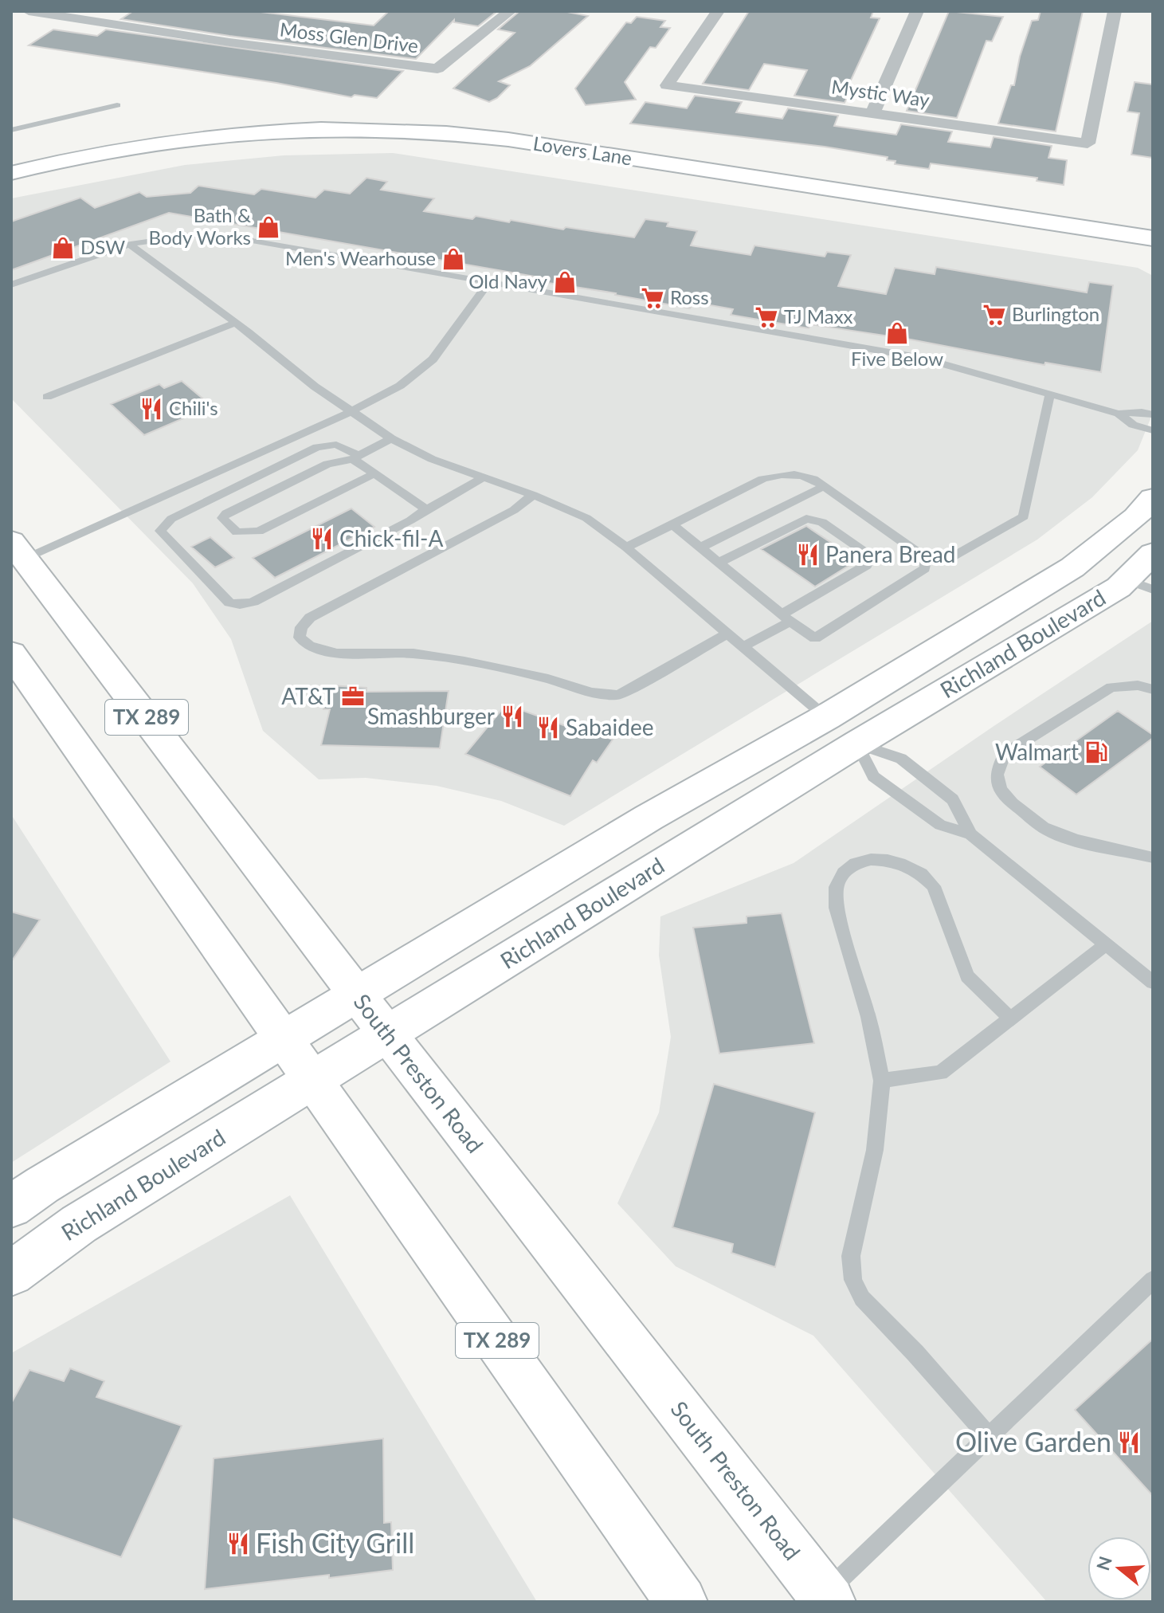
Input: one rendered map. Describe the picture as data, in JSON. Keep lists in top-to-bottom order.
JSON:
{
  "streets": {
    "street": [
      "Moss Glen Drive",
      "Mystic Way",
      "Lovers Lane",
      "Richland Boulevard",
      "TX 289",
      "South Preston Road"
    ]
  },
  "crossings": [
    ["Richland Boulevard", "TX 289"],
    ["Richland Boulevard", "South Preston Road"]
  ],
  "places": {
    "shop": [
      "Bath & Body Works",
      "DSW",
      "Men's Wearhouse",
      "Old Navy",
      "Five Below"
    ],
    "supermarket": ["Ross", "Burlington", "TJ Maxx"],
    "restaurant": [
      "Chili's",
      "Chick-fil-A",
      "Panera Bread",
      "Smashburger",
      "Sabaidee",
      "Olive Garden",
      "Fish City Grill"
    ],
    "office": ["AT&T"],
    "fuel station": ["Walmart"]
  },
  "north": "left"
}
